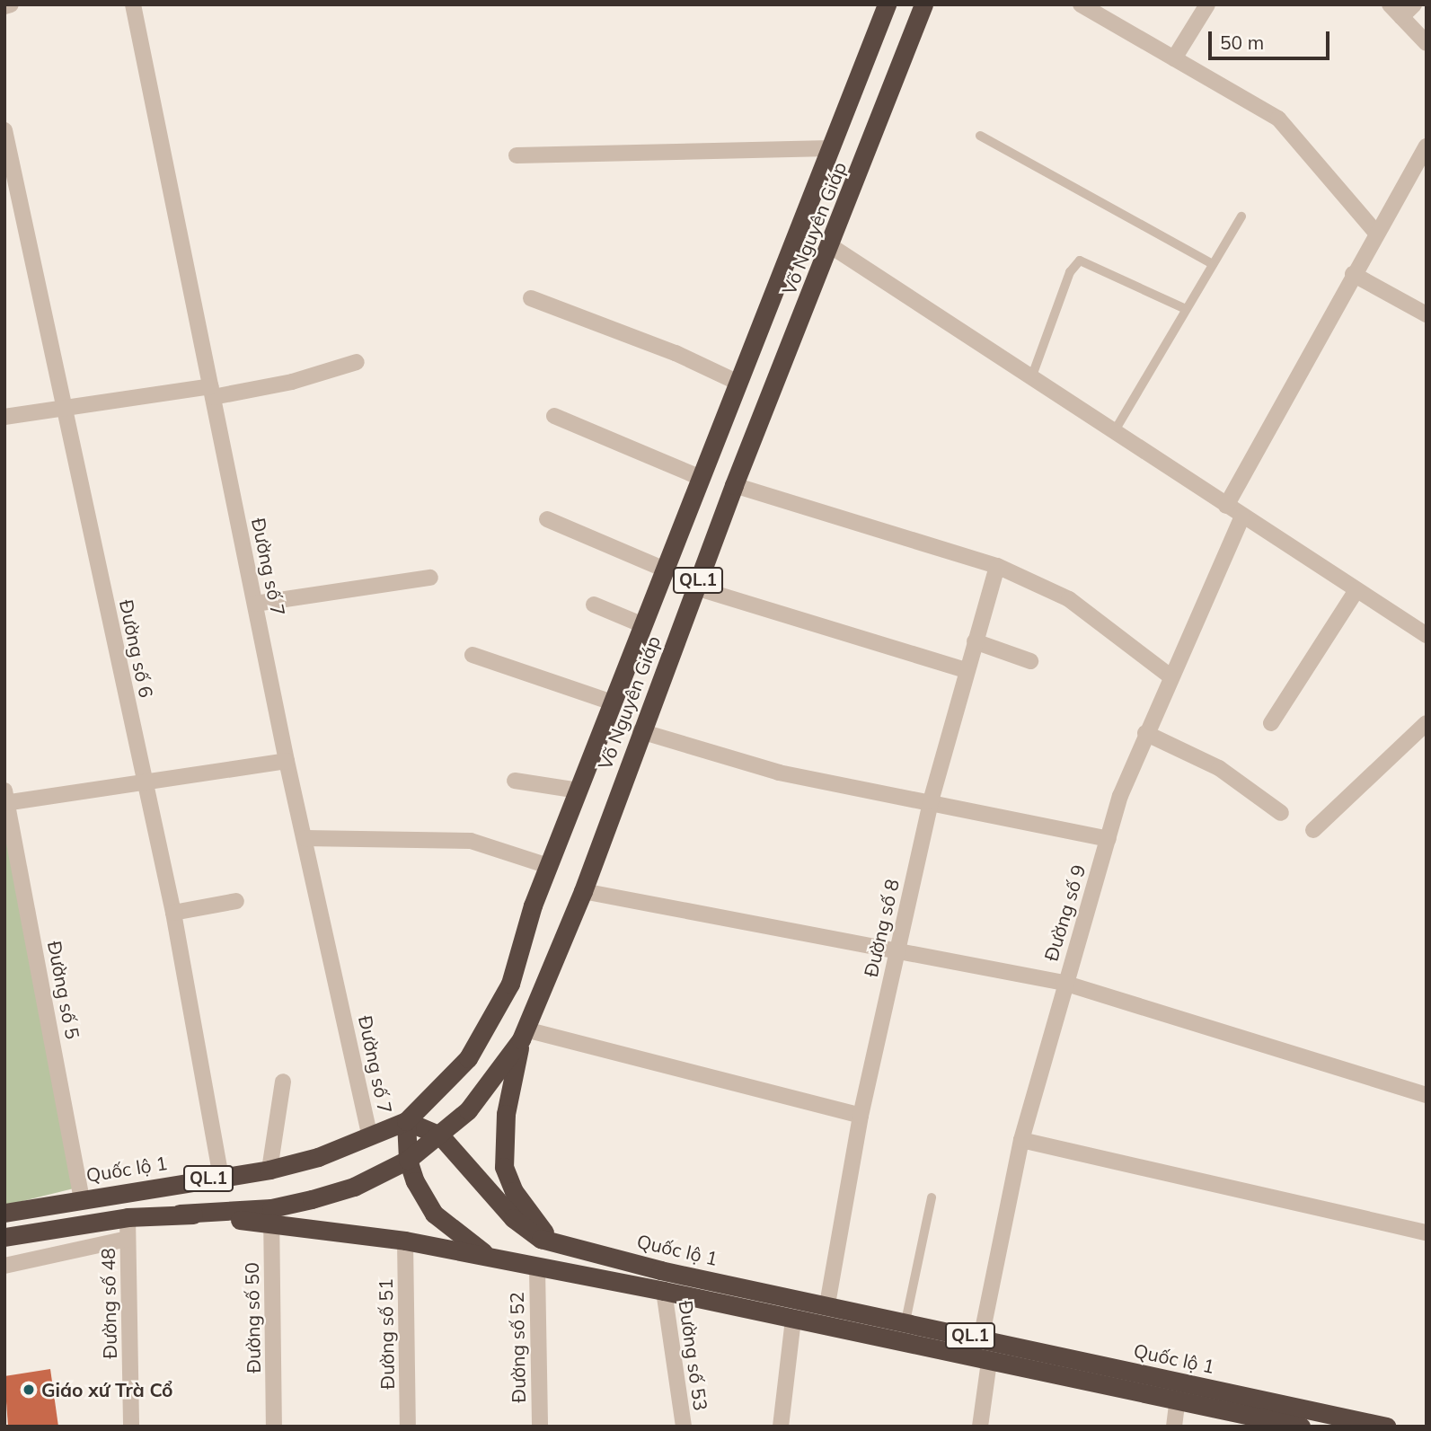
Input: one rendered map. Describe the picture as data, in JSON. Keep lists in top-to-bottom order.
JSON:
{
  "streets": {
    "highway": ["Võ Nguyên Giáp", "QL.1", "Quốc lộ 1"],
    "street": [
      "Đường số 7",
      "Đường số 6",
      "Đường số 9",
      "Đường số 8",
      "Đường số 5",
      "Đường số 48",
      "Đường số 50",
      "Đường số 51",
      "Đường số 52",
      "Đường số 53"
    ]
  },
  "crossings": [
    ["Võ Nguyên Giáp", "Quốc lộ 1"],
    ["Võ Nguyên Giáp", "Đường số 50"],
    ["Đường số 7", "Quốc lộ 1"],
    ["Đường số 6", "Quốc lộ 1"],
    ["Đường số 9", "Quốc lộ 1"],
    ["Đường số 8", "Quốc lộ 1"],
    ["Đường số 5", "Quốc lộ 1"],
    ["Quốc lộ 1", "Đường số 48"],
    ["Quốc lộ 1", "Đường số 50"],
    ["Quốc lộ 1", "Đường số 51"],
    ["Quốc lộ 1", "Đường số 52"],
    ["Quốc lộ 1", "Đường số 53"]
  ],
  "places": ["Giáo xứ Trà Cổ"],
  "scale_bar": "50 m"
}
